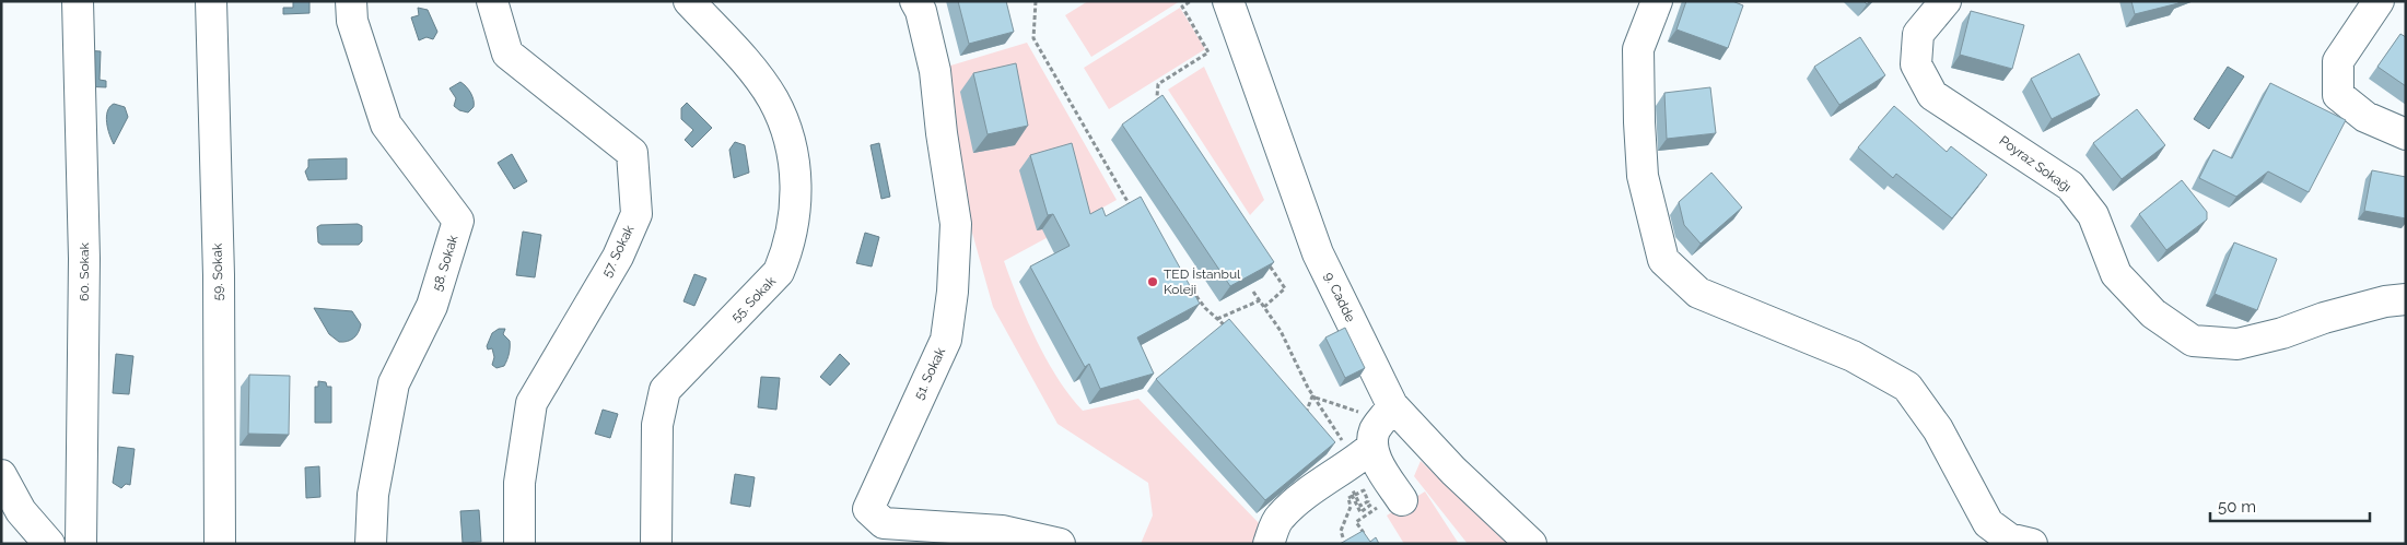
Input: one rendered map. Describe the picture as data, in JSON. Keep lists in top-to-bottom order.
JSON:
{
  "streets": {
    "street": [
      "Poyraz Sokağı",
      "57. Sokak",
      "58. Sokak",
      "60. Sokak",
      "59. Sokak",
      "9. Cadde",
      "55. Sokak",
      "51. Sokak"
    ]
  },
  "places": ["TED İstanbul Koleji"],
  "scale_bar": "50 m"
}
